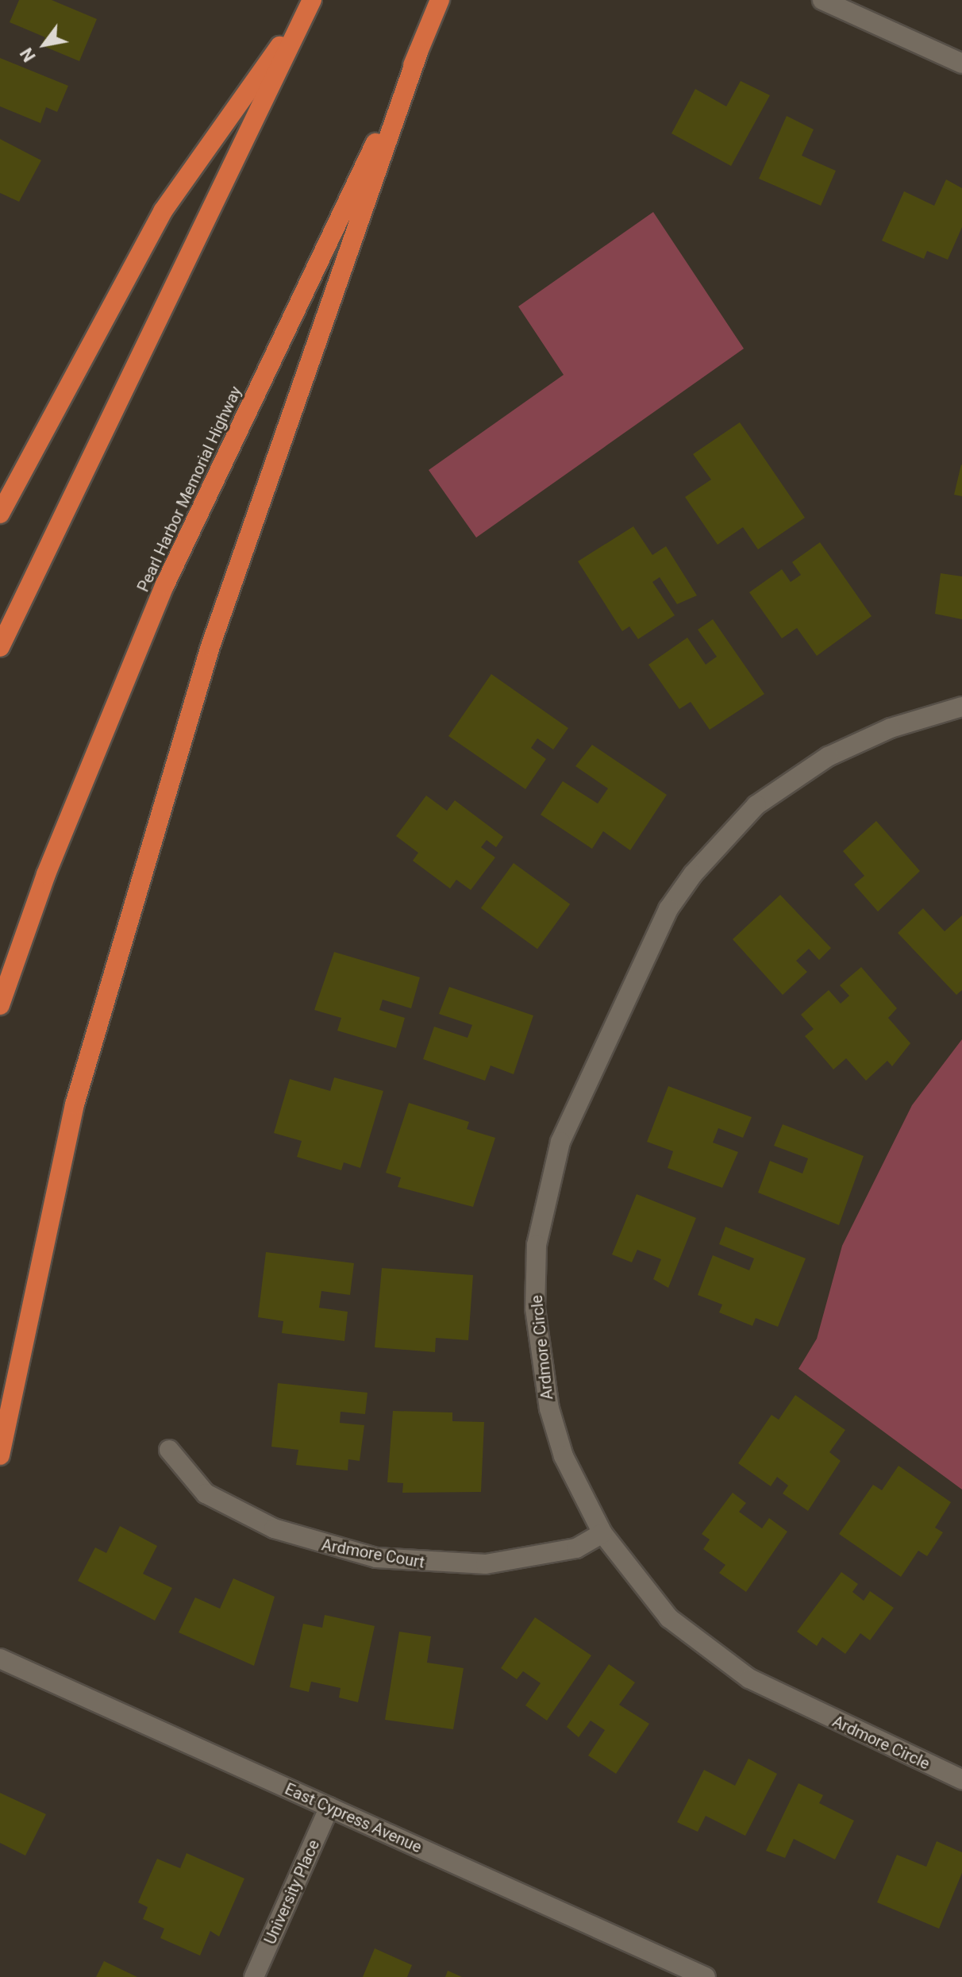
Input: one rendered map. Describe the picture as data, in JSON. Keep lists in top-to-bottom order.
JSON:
{
  "streets": {
    "highway": ["Pearl Harbor Memorial Highway"],
    "street": [
      "Ardmore Circle",
      "Ardmore Court",
      "East Cypress Avenue",
      "University Place"
    ]
  },
  "crossings": [
    ["Ardmore Circle", "Ardmore Court"],
    ["East Cypress Avenue", "University Place"]
  ],
  "north": "bottom left"
}
